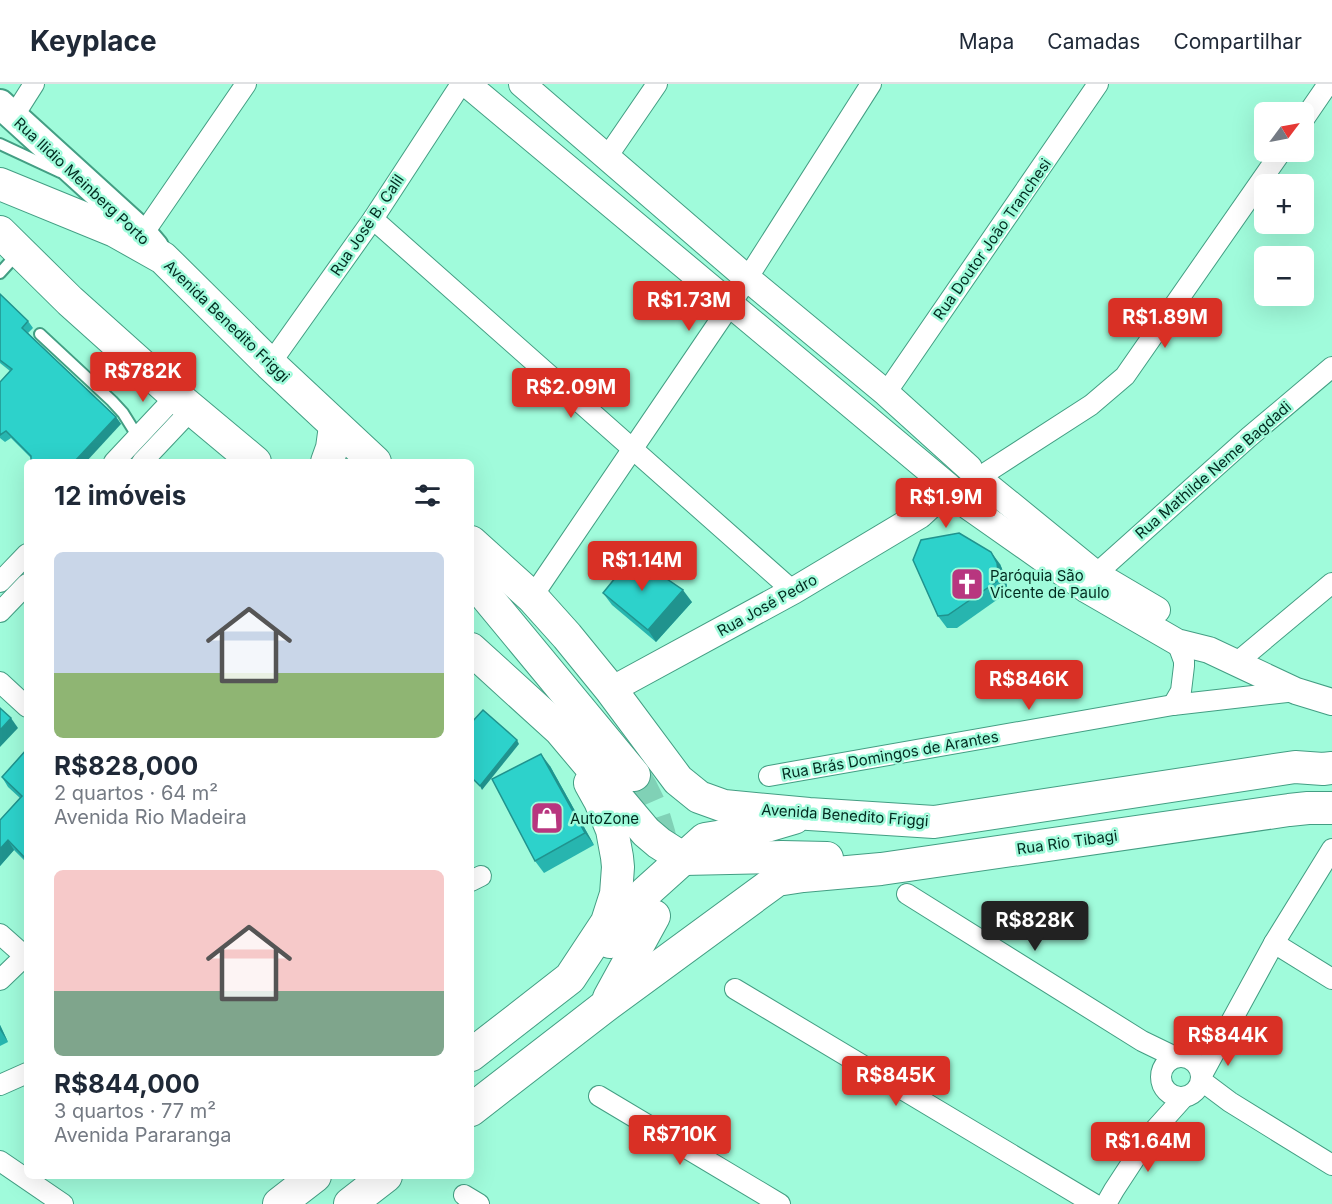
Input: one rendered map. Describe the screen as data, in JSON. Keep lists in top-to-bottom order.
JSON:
{
  "streets": {
    "main road": ["Rua Ilidio Meinberg Porto", "Avenida Benedito Friggi", "Rua Rio Tibagi"],
    "street": [
      "Rua José B. Calil",
      "Rua Doutor João Tranchesi",
      "Rua Mathilde Neme Bagdadi",
      "Rua José Pedro",
      "Rua Brás Domingos de Arantes"
    ]
  },
  "crossings": [
    ["Rua Ilidio Meinberg Porto", "Avenida Benedito Friggi"],
    ["Rua José B. Calil", "Avenida Benedito Friggi"],
    ["Avenida Benedito Friggi", "Rua José Pedro"]
  ],
  "places": {
    "church": ["Paróquia São Vicente de Paulo"],
    "shop": ["AutoZone"]
  },
  "north": "top right",
  "page": {
    "header": "Keyplace",
    "nav": ["Mapa", "Camadas", "Compartilhar"],
    "map_buttons": ["+", "−"],
    "price": [
      "R$1.73M",
      "R$1.89M",
      "R$782K",
      "R$2.09M",
      "R$1.9M",
      "R$1.14M",
      "R$846K",
      "R$828K",
      "R$844K",
      "R$845K",
      "R$710K",
      "R$1.64M"
    ],
    "heading": "12 imóveis",
    "list": [
      {
        "name": "R$828,000",
        "note": "2 quartos · 64 m² · Avenida Rio Madeira"
      },
      {
        "name": "R$844,000",
        "note": "3 quartos · 77 m² · Avenida Pararanga"
      }
    ]
  }
}
